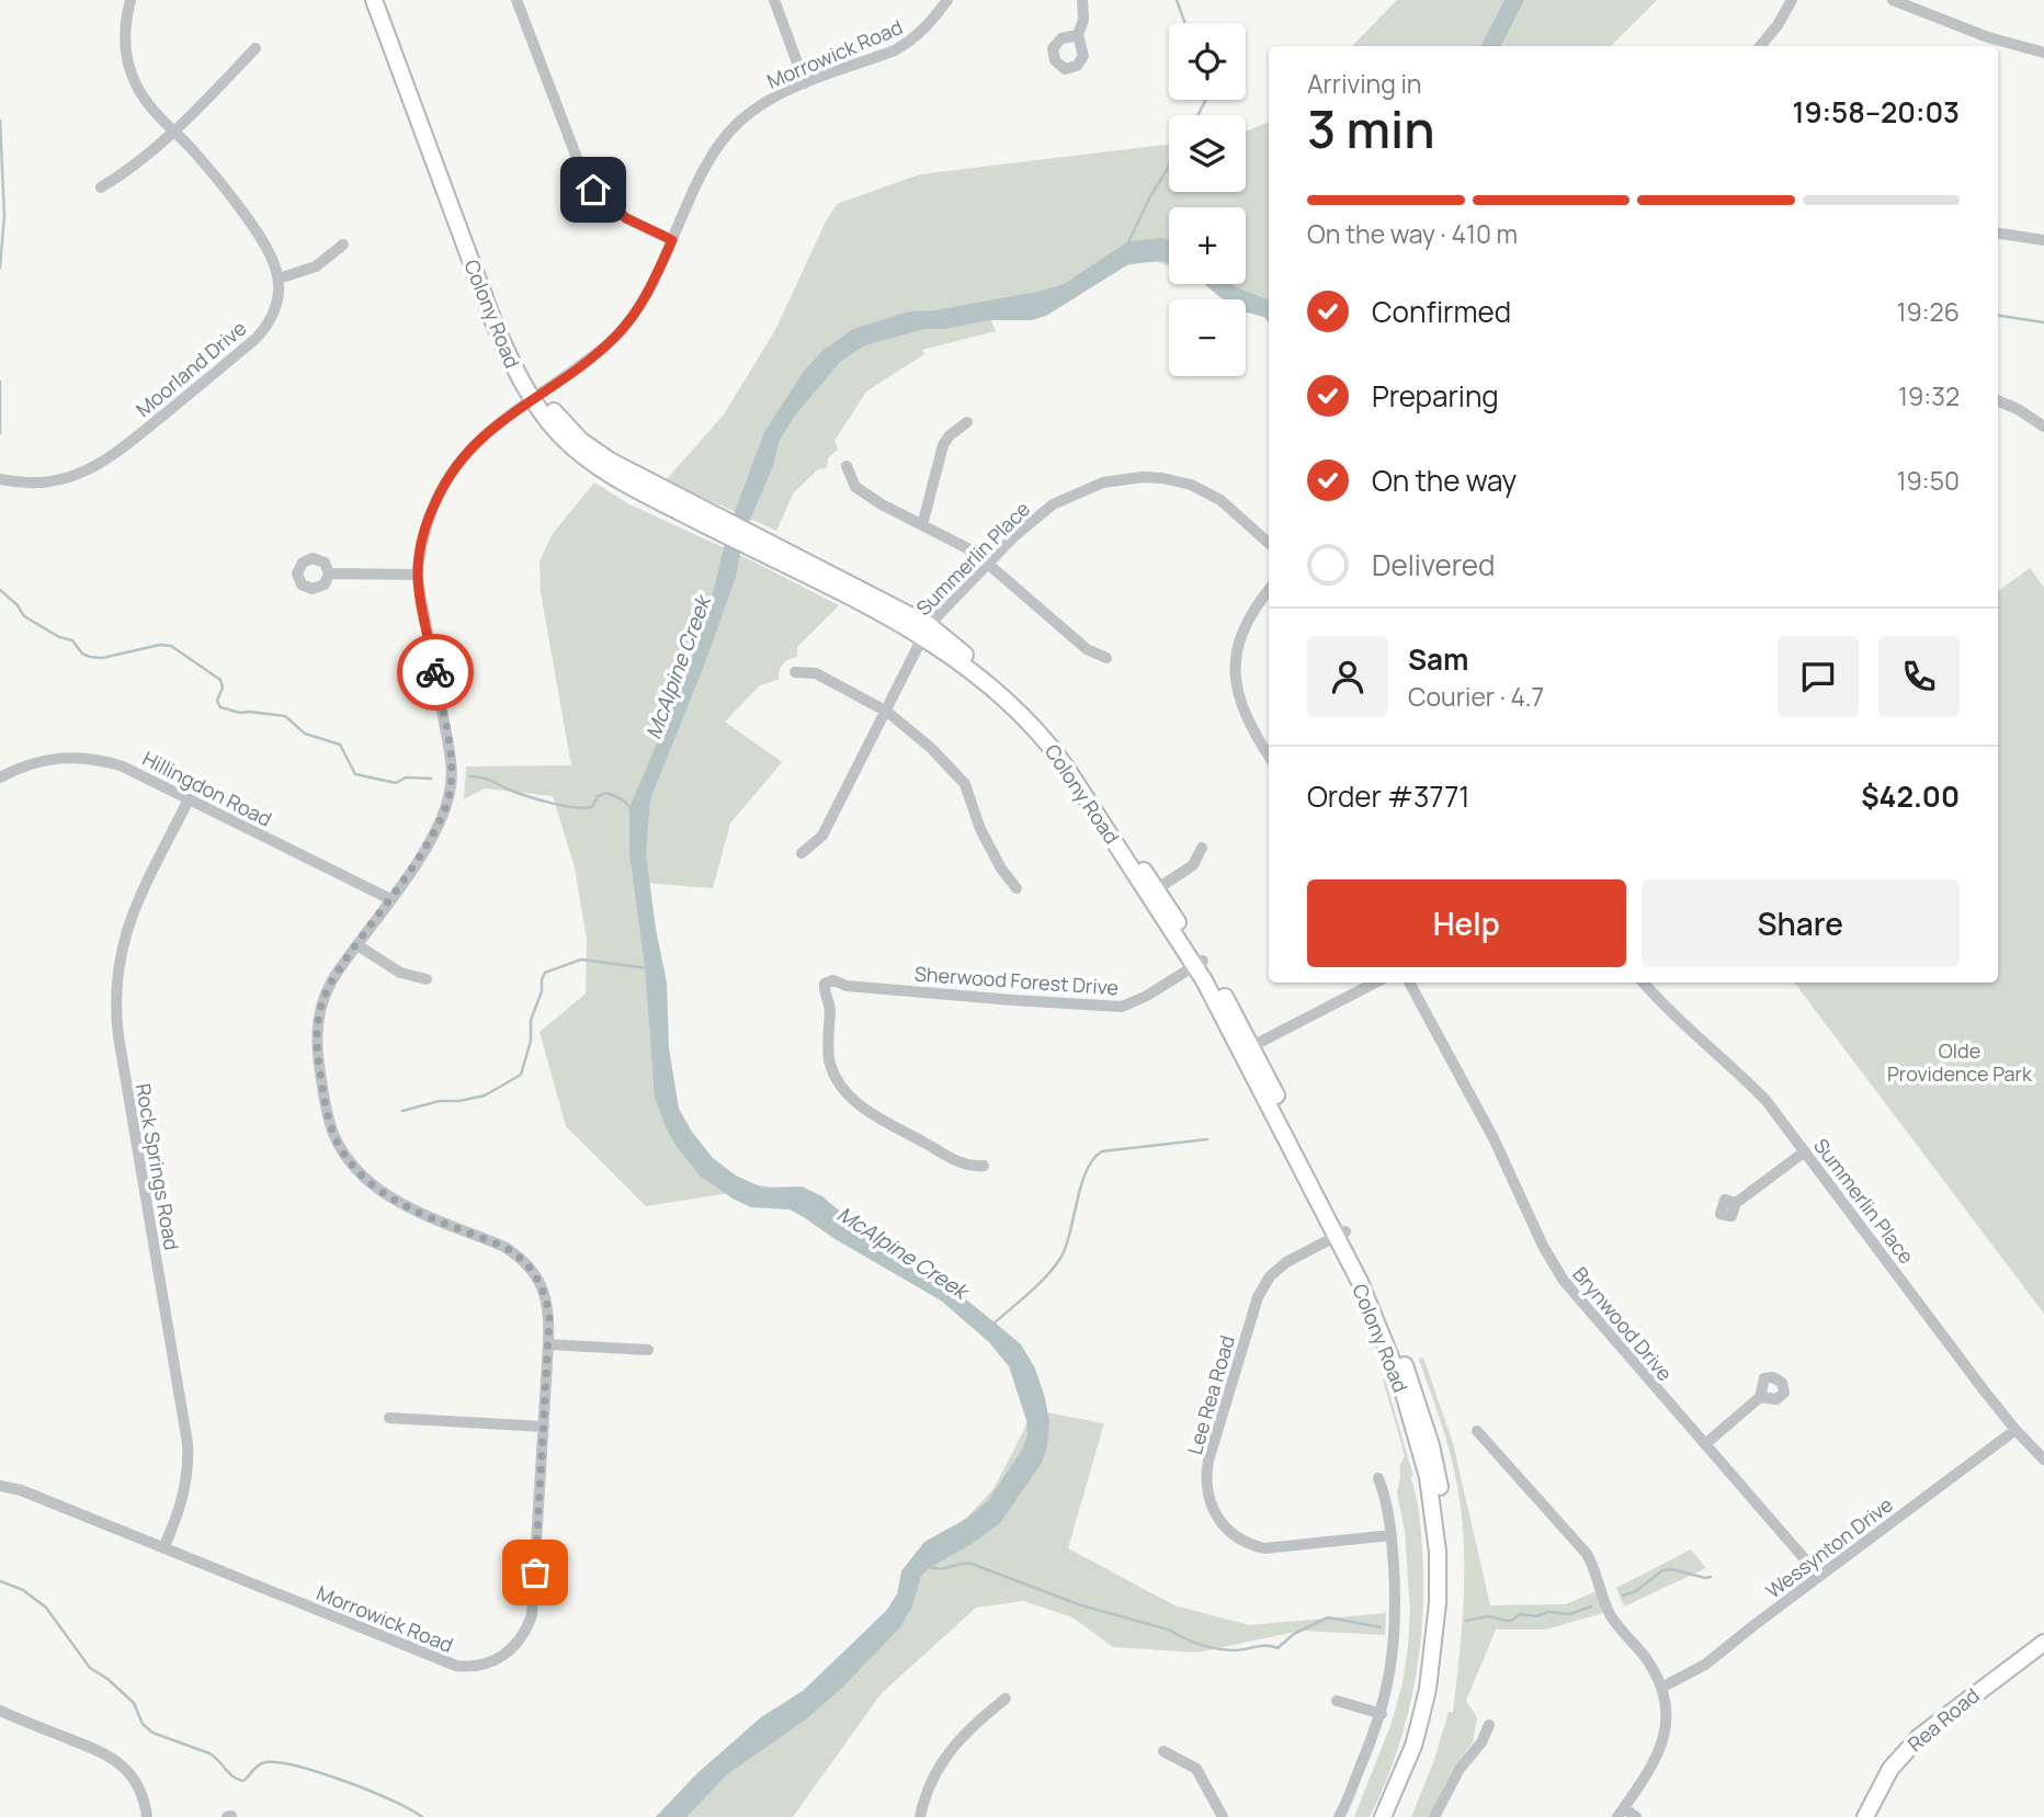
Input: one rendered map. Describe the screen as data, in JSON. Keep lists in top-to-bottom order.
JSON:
{
  "streets": {
    "main road": ["Colony Road", "Rea Road"],
    "street": [
      "Morrowick Road",
      "Moorland Drive",
      "Summerlin Place",
      "Hillingdon Road",
      "Sherwood Forest Drive",
      "Rock Springs Road",
      "Brynwood Drive",
      "Lee Rea Road",
      "Wessynton Drive"
    ]
  },
  "crossings": [
    ["Morrowick Road", "Colony Road"],
    ["Morrowick Road", "Hillingdon Road"],
    ["Morrowick Road", "Rock Springs Road"],
    ["Colony Road", "Summerlin Place"],
    ["Colony Road", "Sherwood Forest Drive"],
    ["Colony Road", "Lee Rea Road"],
    ["Summerlin Place", "Wessynton Drive"],
    ["Hillingdon Road", "Rock Springs Road"],
    ["Brynwood Drive", "Wessynton Drive"]
  ],
  "water": ["McAlpine Creek"],
  "parks": ["Olde Providence Park"],
  "page": {
    "map_buttons": ["+", "−"],
    "heading": ["3 min", "Arriving in", "19:58–20:03"],
    "panel": [
      "Sam",
      "Courier · 4.7",
      "Order #3771",
      "$42.00"
    ],
    "bar": "On the way · 410 m",
    "list": [
      ["Confirmed", "19:26"],
      ["Preparing", "19:32"],
      ["On the way", "19:50"],
      "Delivered"
    ],
    "buttons": ["Help", "Share"]
  }
}
